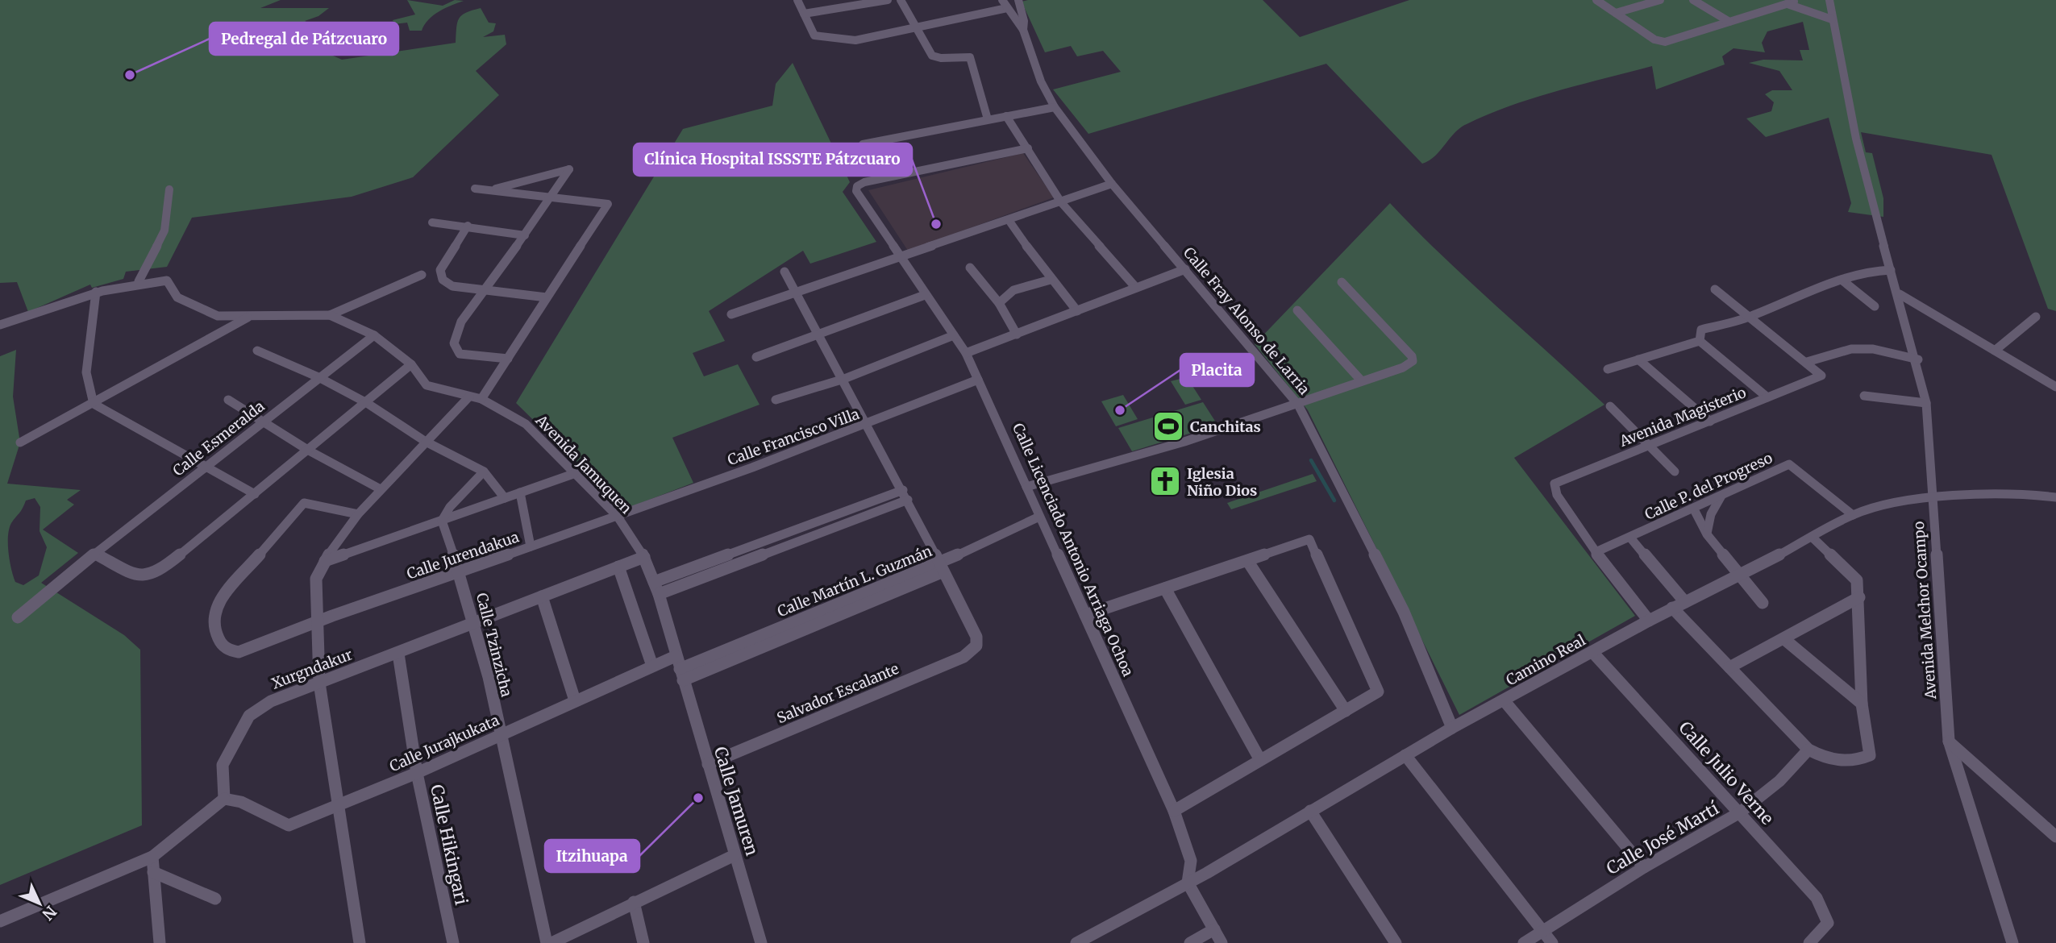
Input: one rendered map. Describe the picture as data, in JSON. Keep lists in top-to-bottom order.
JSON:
{
  "streets": {
    "street": [
      "Calle Fray Alonso de Larria",
      "Avenida Magisterio",
      "Calle Francisco Villa",
      "Calle Esmeralda",
      "Avenida Jamuquen",
      "Calle P. del Progreso",
      "Calle Licenciado Antonio Arriaga Ochoa",
      "Calle Jurendakua",
      "Calle Martín L. Guzmán",
      "Avenida Melchor Ocampo",
      "Calle Tzinzicha",
      "Camino Real",
      "Xurgndakur",
      "Salvador Escalante",
      "Calle Jurajkukata",
      "Calle Julio Verne",
      "Calle Jamuren",
      "Calle José Martí",
      "Calle Hikingari"
    ]
  },
  "crossings": [
    ["Calle Fray Alonso de Larria", "Camino Real"],
    ["Avenida Magisterio", "Calle P. del Progreso"],
    ["Calle Francisco Villa", "Avenida Jamuquen"],
    ["Calle Francisco Villa", "Calle Licenciado Antonio Arriaga Ochoa"],
    ["Calle Francisco Villa", "Calle Jurendakua"],
    ["Calle Esmeralda", "Avenida Jamuquen"],
    ["Avenida Jamuquen", "Calle Jurendakua"],
    ["Avenida Jamuquen", "Xurgndakur"],
    ["Avenida Jamuquen", "Calle Jurajkukata"],
    ["Avenida Jamuquen", "Calle Jamuren"],
    ["Calle P. del Progreso", "Camino Real"],
    ["Calle Licenciado Antonio Arriaga Ochoa", "Calle Martín L. Guzmán"],
    ["Calle Licenciado Antonio Arriaga Ochoa", "Camino Real"],
    ["Calle Jurendakua", "Calle Tzinzicha"],
    ["Calle Martín L. Guzmán", "Salvador Escalante"],
    ["Calle Martín L. Guzmán", "Calle Jamuren"],
    ["Avenida Melchor Ocampo", "Camino Real"],
    ["Calle Tzinzicha", "Xurgndakur"],
    ["Calle Tzinzicha", "Calle Jurajkukata"],
    ["Camino Real", "Calle Julio Verne"],
    ["Xurgndakur", "Calle Jurajkukata"],
    ["Xurgndakur", "Calle Hikingari"],
    ["Salvador Escalante", "Calle Jamuren"],
    ["Calle Jurajkukata", "Calle Jamuren"],
    ["Calle Jurajkukata", "Calle Hikingari"],
    ["Calle Julio Verne", "Calle José Martí"]
  ],
  "places": {
    "other": [
      "Pedregal de Pátzcuaro",
      "Clínica Hospital ISSSTE Pátzcuaro",
      "Placita",
      "Itzihuapa"
    ],
    "sports": ["Canchitas"],
    "church": ["Iglesia Niño Dios"]
  },
  "north": "bottom right"
}
